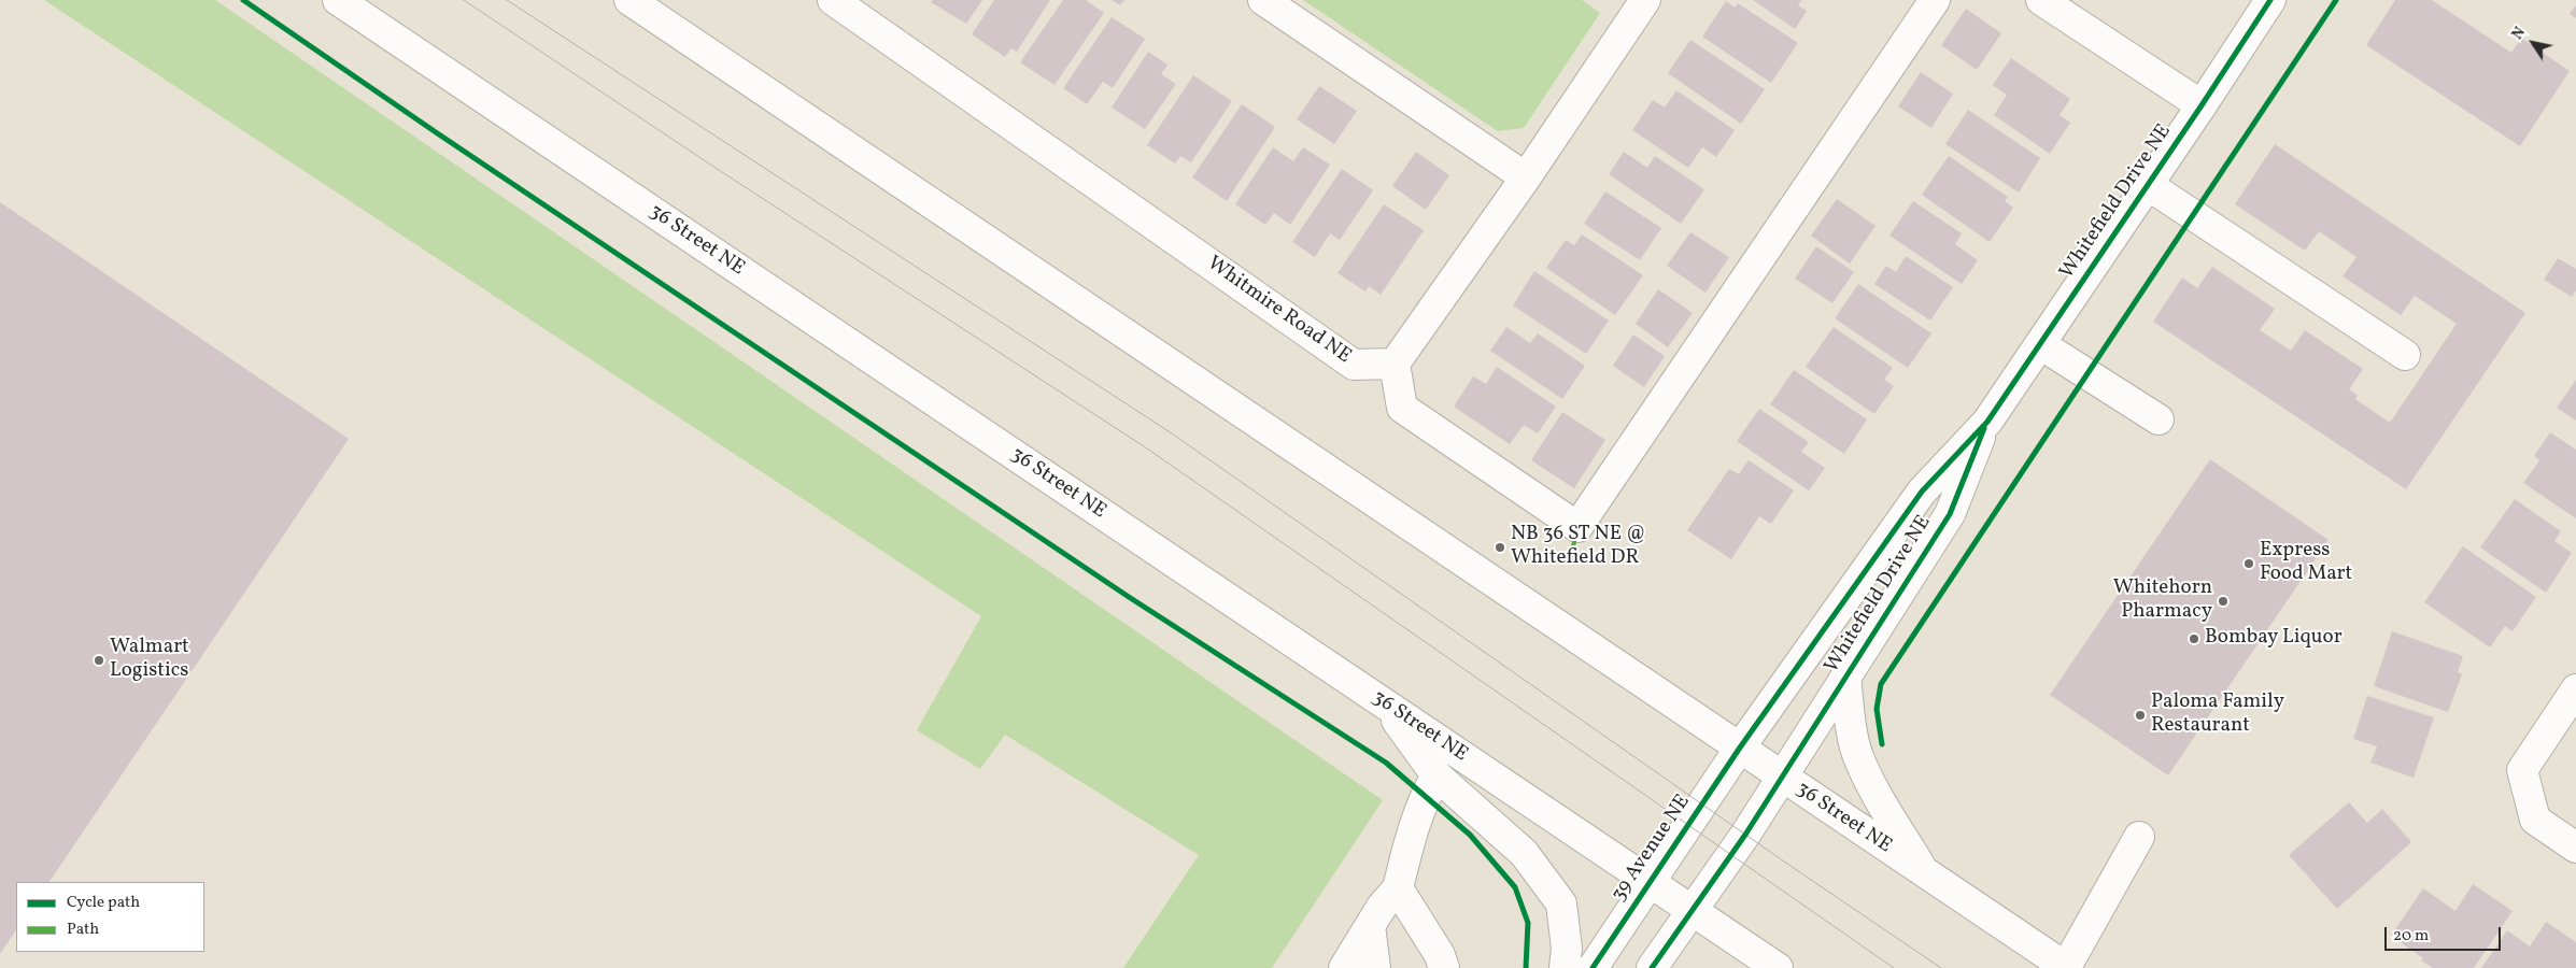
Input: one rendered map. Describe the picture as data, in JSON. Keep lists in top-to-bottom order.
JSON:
{
  "streets": {
    "main road": [
      "Whitefield Drive NE",
      "36 Street NE",
      "Whitmire Road NE",
      "39 Avenue NE"
    ]
  },
  "crossings": [
    ["Whitefield Drive NE", "36 Street NE"],
    ["Whitefield Drive NE", "39 Avenue NE"],
    ["36 Street NE", "39 Avenue NE"]
  ],
  "places": [
    "NB 36 ST NE @ Whitefield DR",
    "Express Food Mart",
    "Whitehorn Pharmacy",
    "Bombay Liquor",
    "Walmart Logistics",
    "Paloma Family Restaurant"
  ],
  "legend": ["Cycle path", "Path"],
  "scale_bar": "20 m",
  "north": "top left"
}
